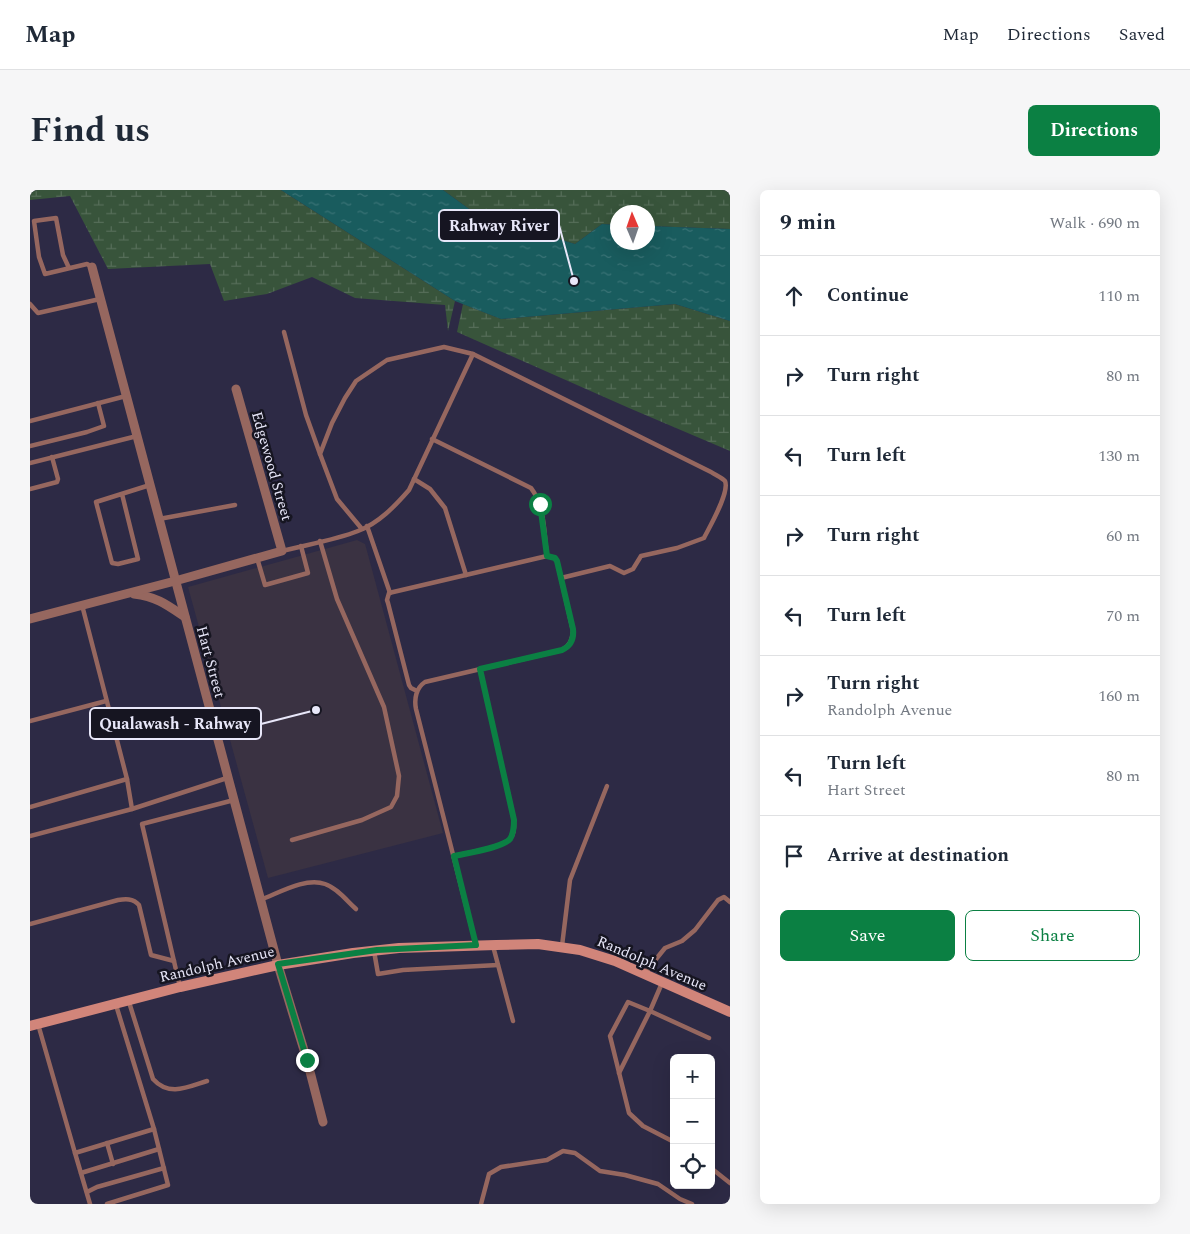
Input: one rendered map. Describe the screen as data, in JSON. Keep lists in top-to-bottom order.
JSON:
{
  "streets": {
    "main road": ["Randolph Avenue"],
    "street": ["Edgewood Street", "Hart Street"]
  },
  "crossings": [
    ["Hart Street", "Randolph Avenue"]
  ],
  "places": ["Rahway River", "Qualawash - Rahway"],
  "north": "top",
  "page": {
    "header": "Map",
    "nav": ["Map", "Directions", "Saved"],
    "title": "Find us",
    "buttons": [
      "Directions",
      ["Save", "Share"]
    ],
    "heading": ["9 min", "Walk · 690 m"],
    "list": [
      ["Continue", "110 m"],
      ["Turn right", "80 m"],
      ["Turn left", "130 m"],
      ["Turn right", "60 m"],
      ["Turn left", "70 m"],
      ["Turn right", "Randolph Avenue", "160 m"],
      ["Turn left", "Hart Street", "80 m"],
      "Arrive at destination"
    ],
    "map_buttons": ["+", "−"]
  }
}
